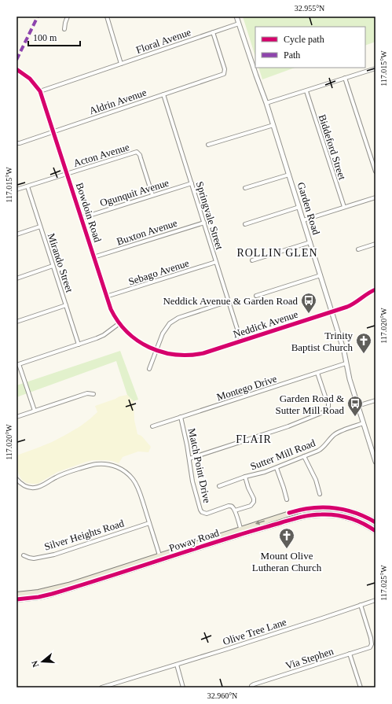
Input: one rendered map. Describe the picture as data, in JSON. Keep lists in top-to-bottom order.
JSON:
{
  "streets": {
    "main road": ["Poway Road"],
    "street": [
      "Floral Avenue",
      "Aldrin Avenue",
      "Biddeford Street",
      "Acton Avenue",
      "Ogunquit Avenue",
      "Garden Road",
      "Bowdoin Road",
      "Springvale Street",
      "Buxton Avenue",
      "Mirando Street",
      "Sebago Avenue",
      "Neddick Avenue",
      "Montego Drive",
      "Sutter Mill Road",
      "Match Point Drive",
      "Silver Heights Road",
      "Olive Tree Lane",
      "Via Stephen"
    ]
  },
  "crossings": [
    ["Floral Avenue", "Aldrin Avenue"],
    ["Floral Avenue", "Garden Road"],
    ["Floral Avenue", "Bowdoin Road"],
    ["Aldrin Avenue", "Bowdoin Road"],
    ["Aldrin Avenue", "Springvale Street"],
    ["Acton Avenue", "Ogunquit Avenue"],
    ["Acton Avenue", "Bowdoin Road"],
    ["Acton Avenue", "Mirando Street"],
    ["Ogunquit Avenue", "Bowdoin Road"],
    ["Ogunquit Avenue", "Springvale Street"],
    ["Garden Road", "Neddick Avenue"],
    ["Garden Road", "Montego Drive"],
    ["Garden Road", "Sutter Mill Road"],
    ["Bowdoin Road", "Buxton Avenue"],
    ["Bowdoin Road", "Sebago Avenue"],
    ["Bowdoin Road", "Neddick Avenue"],
    ["Springvale Street", "Buxton Avenue"],
    ["Springvale Street", "Sebago Avenue"],
    ["Springvale Street", "Neddick Avenue"],
    ["Montego Drive", "Match Point Drive"],
    ["Olive Tree Lane", "Via Stephen"]
  ],
  "districts": ["ROLLIN GLEN", "FLAIR"],
  "places": {
    "bus stop": ["Neddick Avenue & Garden Road", "Garden Road & Sutter Mill Road"],
    "church": ["Trinity Baptist Church", "Mount Olive Lutheran Church"]
  },
  "legend": ["Cycle path", "Path"],
  "scale_bar": "100 m",
  "north": "left",
  "coordinates": [
    "32.955°N",
    "117.015°W",
    "117.020°W",
    "117.025°W",
    "32.960°N"
  ]
}
